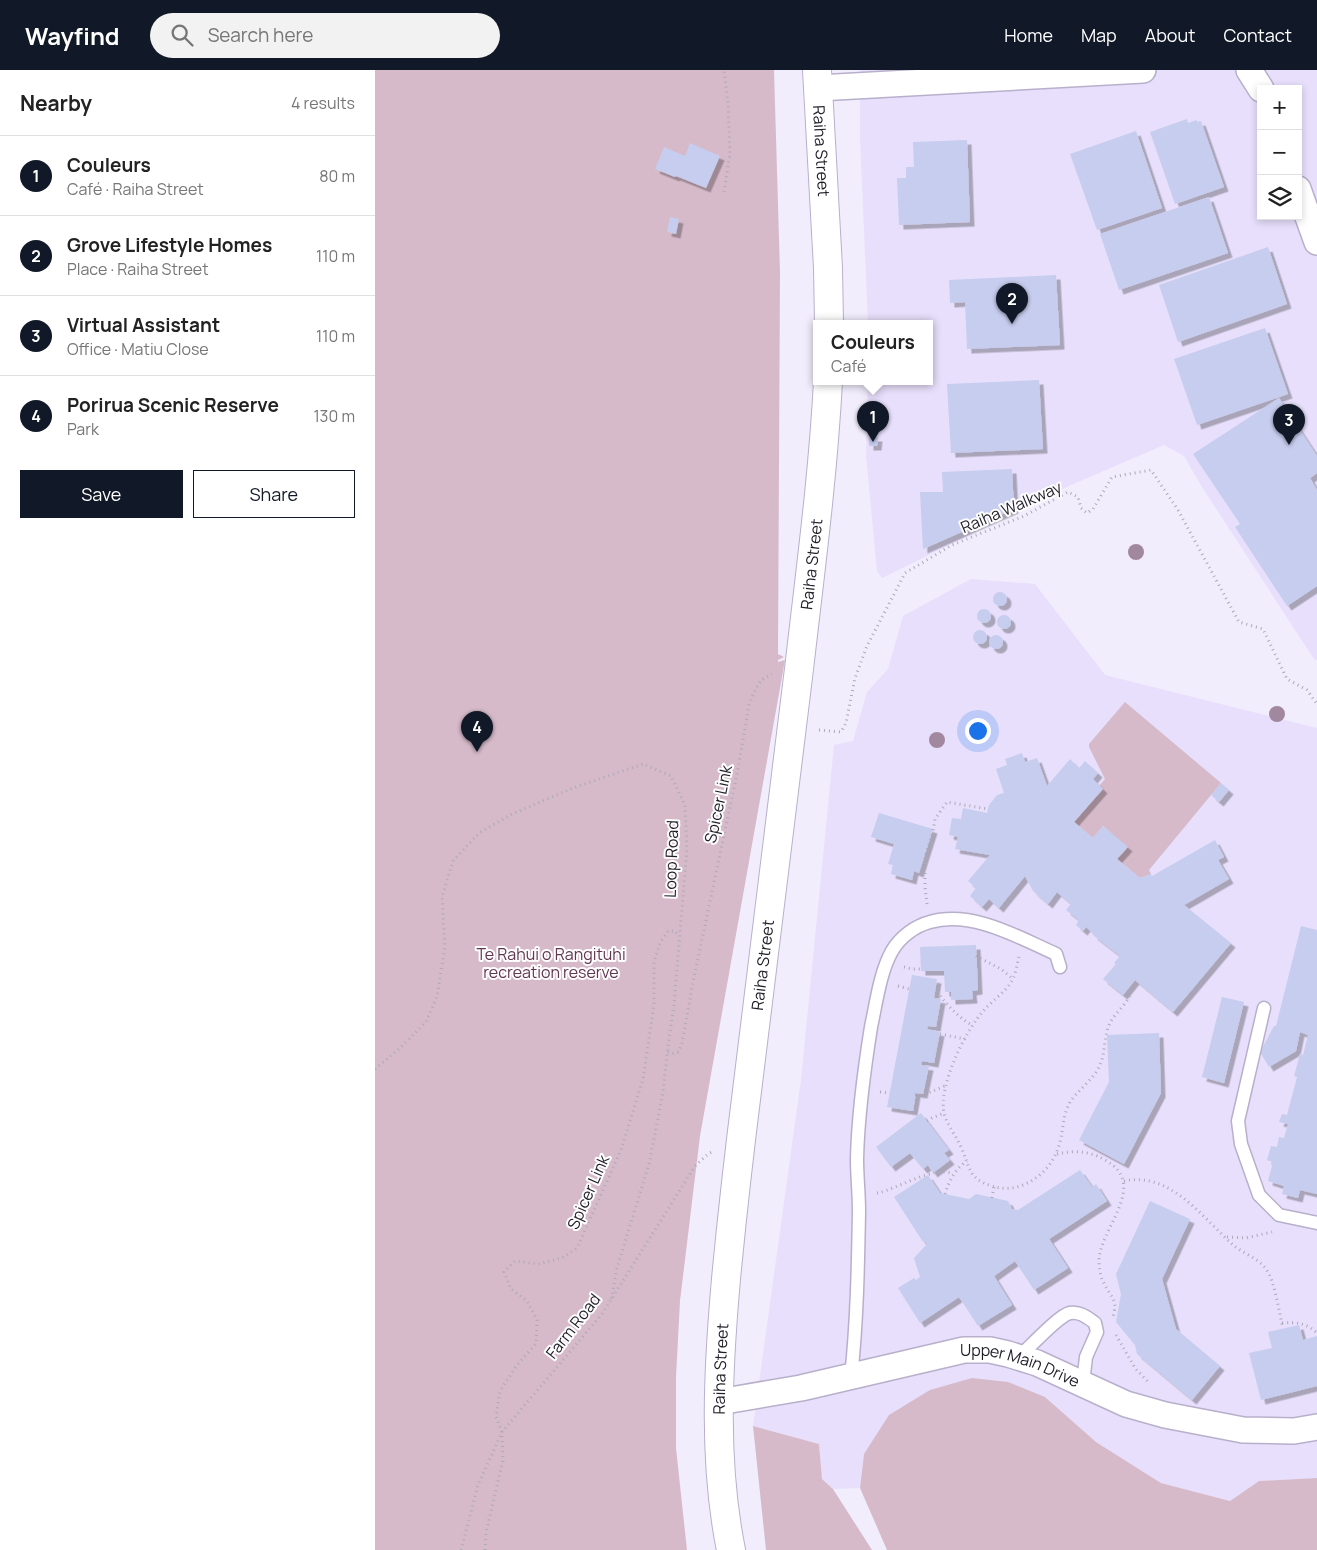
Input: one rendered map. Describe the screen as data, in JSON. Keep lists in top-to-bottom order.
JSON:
{
  "streets": {
    "main road": ["Raiha Street"],
    "street": ["Upper Main Drive"],
    "path": [
      "Raiha Walkway",
      "Spicer Link",
      "Loop Road",
      "Farm Road"
    ]
  },
  "crossings": [
    ["Raiha Street", "Raiha Walkway"],
    ["Raiha Street", "Spicer Link"],
    ["Raiha Street", "Farm Road"],
    ["Raiha Street", "Upper Main Drive"],
    ["Spicer Link", "Loop Road"],
    ["Spicer Link", "Farm Road"],
    ["Loop Road", "Farm Road"]
  ],
  "parks": ["Te Rahui o Rangituhi recreation reserve"],
  "page": {
    "header": "Wayfind",
    "search": "Search here",
    "nav": [
      "Home",
      "Map",
      "About",
      "Contact"
    ],
    "heading": ["Nearby", "4 results"],
    "map_buttons": ["+", "−"],
    "list": [
      {
        "mark": "1",
        "name": "Couleurs",
        "note": "Café · Raiha Street",
        "value": "80 m"
      },
      {
        "mark": "2",
        "name": "Grove Lifestyle Homes",
        "note": "Place · Raiha Street",
        "value": "110 m"
      },
      {
        "mark": "3",
        "name": "Virtual Assistant",
        "note": "Office · Matiu Close",
        "value": "110 m"
      },
      {
        "mark": "4",
        "name": "Porirua Scenic Reserve",
        "note": "Park",
        "value": "130 m"
      }
    ],
    "pins": [
      "2",
      "1",
      "3",
      "4"
    ],
    "popup": ["Couleurs", "Café"],
    "buttons": ["Save", "Share"]
  }
}
